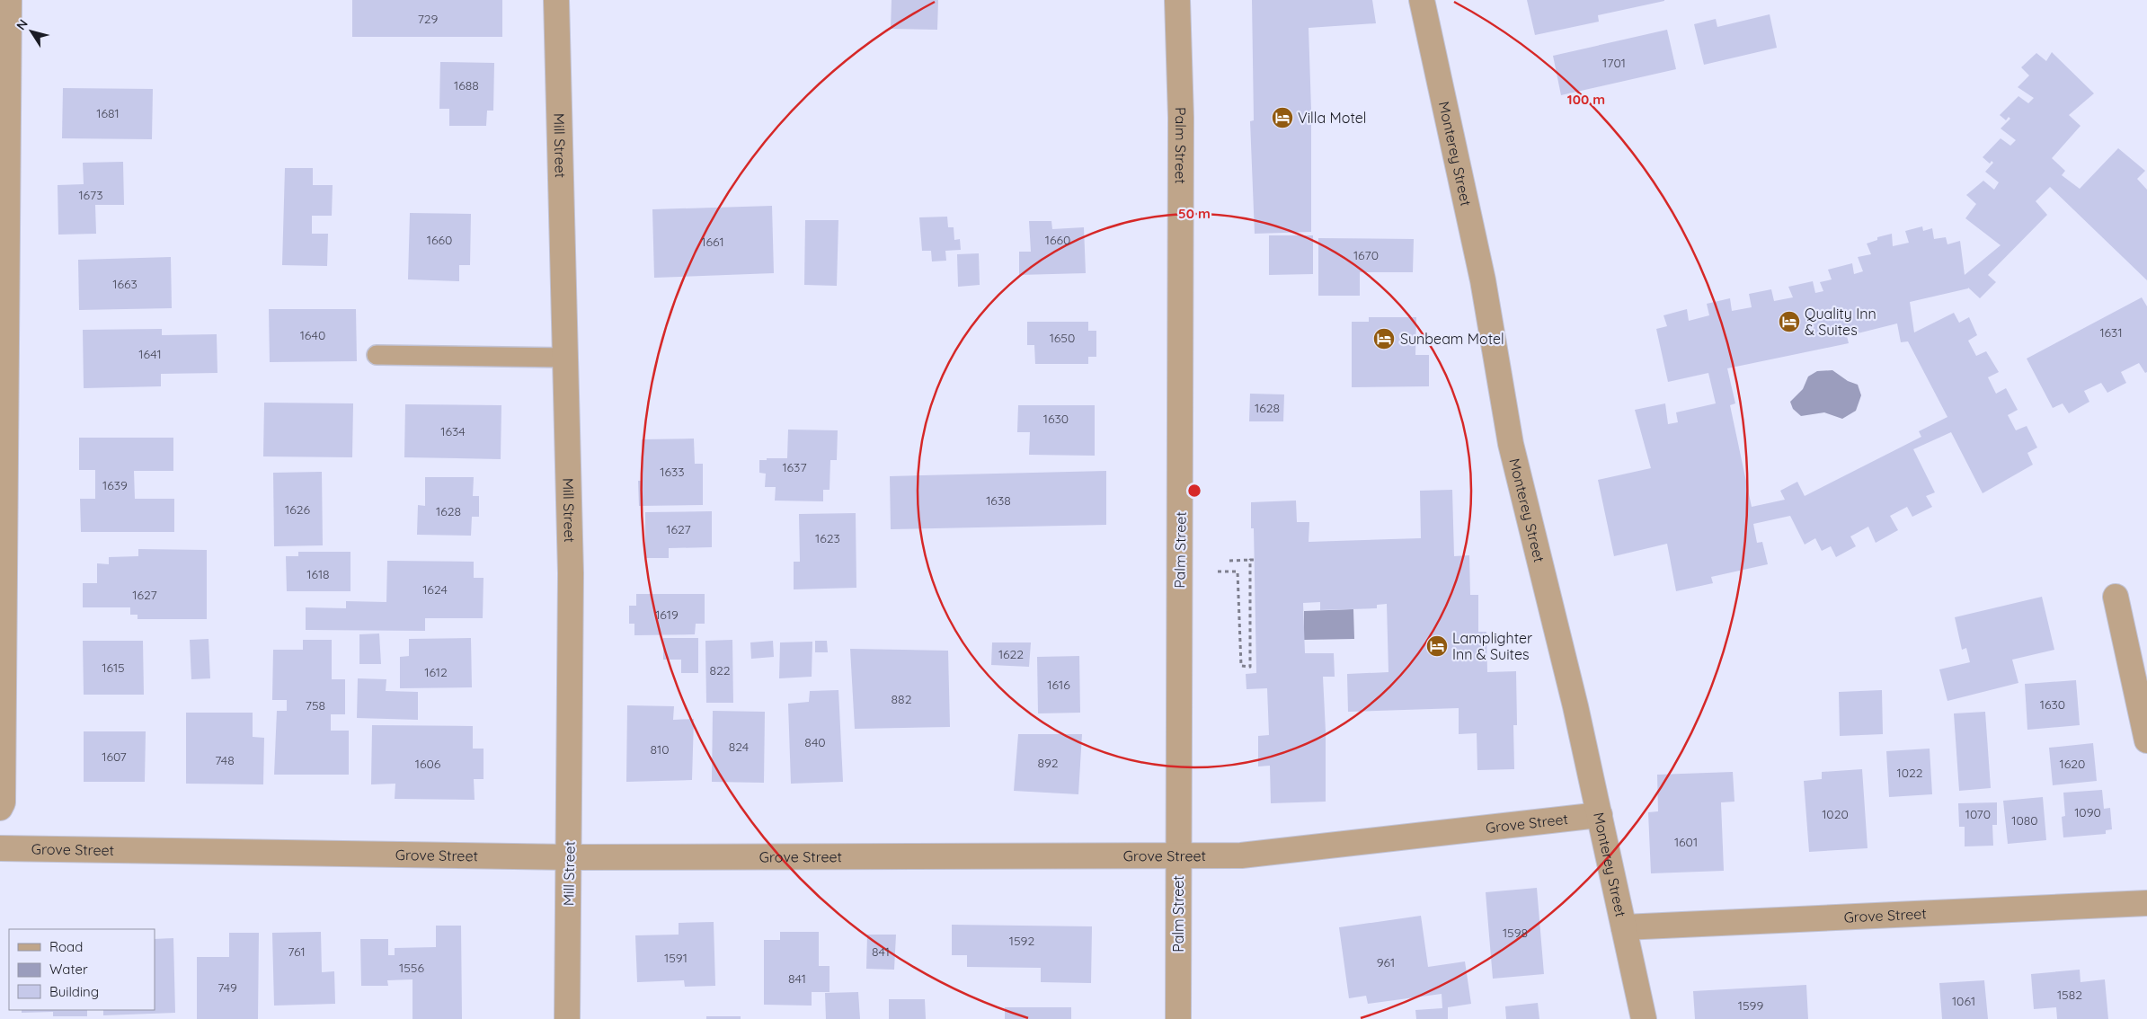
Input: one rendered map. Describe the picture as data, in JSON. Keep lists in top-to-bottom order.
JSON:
{
  "streets": {
    "street": [
      "Mill Street",
      "Palm Street",
      "Monterey Street",
      "Grove Street"
    ]
  },
  "crossings": [
    ["Mill Street", "Grove Street"],
    ["Palm Street", "Grove Street"],
    ["Monterey Street", "Grove Street"]
  ],
  "places": {
    "hotel": [
      "Villa Motel",
      "Quality Inn & Suites",
      "Sunbeam Motel",
      "Lamplighter Inn & Suites"
    ]
  },
  "house_numbers": [
    "729",
    "1701",
    "1688",
    "1681",
    "1673",
    "1660",
    "1660",
    "1661",
    "1670",
    "1663",
    "1631",
    "1640",
    "1650",
    "1641",
    "1628",
    "1630",
    "1634",
    "1637",
    "1633",
    "1639",
    "1638",
    "1626",
    "1628",
    "1627",
    "1623",
    "1618",
    "1624",
    "1627",
    "1619",
    "1622",
    "1615",
    "822",
    "1612",
    "1616",
    "882",
    "1630",
    "758",
    "840",
    "824",
    "810",
    "1607",
    "748",
    "892",
    "1606",
    "1620",
    "1022",
    "1090",
    "1020",
    "1070",
    "1080",
    "1601",
    "1598",
    "1592",
    "761",
    "841",
    "1591",
    "961",
    "1556",
    "841",
    "749",
    "1582",
    "1061",
    "1599"
  ],
  "legend": ["Road", "Water", "Building"],
  "north": "top left",
  "rings": ["100 m", "50 m"]
}
